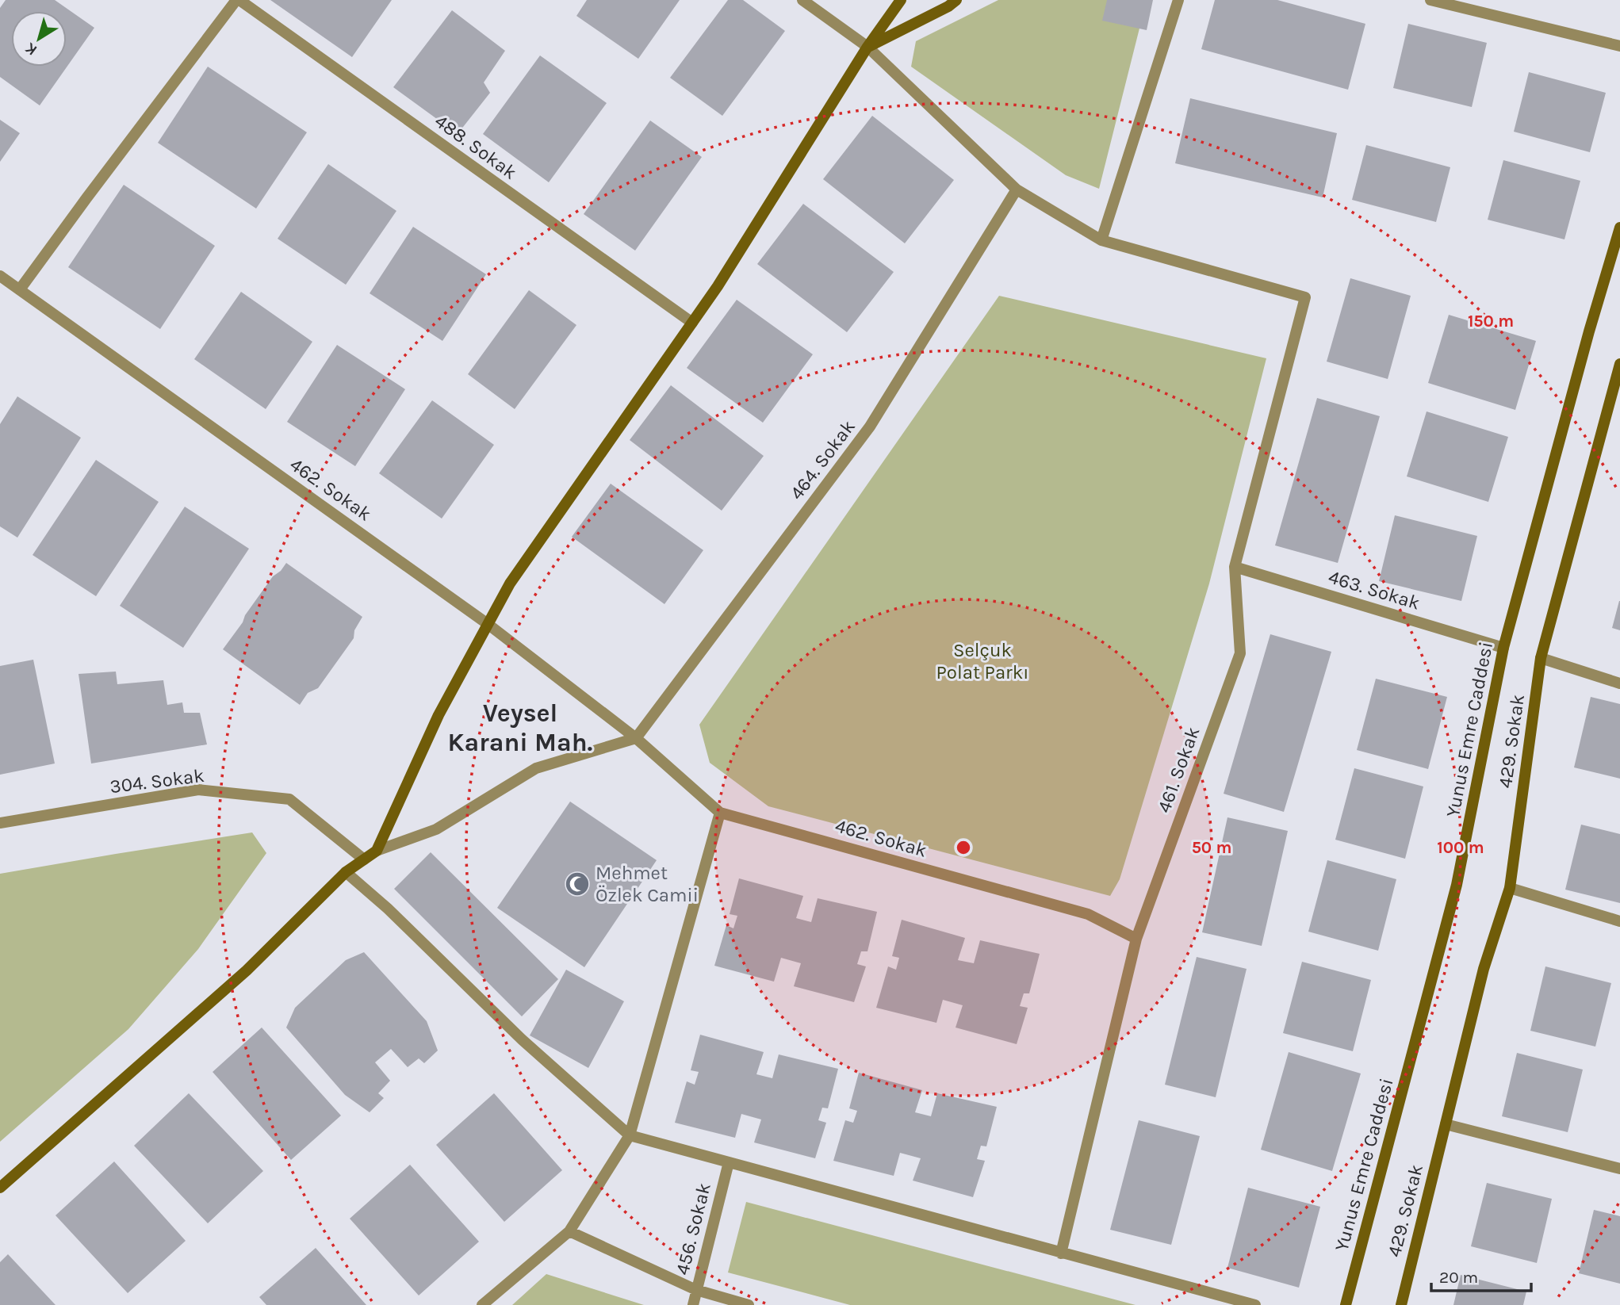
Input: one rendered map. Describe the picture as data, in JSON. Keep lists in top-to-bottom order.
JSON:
{
  "streets": {
    "main road": ["Yunus Emre Caddesi", "429. Sokak"],
    "street": [
      "488. Sokak",
      "464. Sokak",
      "462. Sokak",
      "463. Sokak",
      "461. Sokak",
      "304. Sokak",
      "456. Sokak"
    ]
  },
  "crossings": [
    ["464. Sokak", "462. Sokak"],
    ["462. Sokak", "461. Sokak"],
    ["463. Sokak", "Yunus Emre Caddesi"],
    ["463. Sokak", "461. Sokak"]
  ],
  "districts": ["Veysel Karani Mah."],
  "parks": ["Selçuk Polat Parkı"],
  "places": {
    "mosque": ["Mehmet Özlek Camii"]
  },
  "scale_bar": "20 m",
  "north": "bottom left",
  "rings": ["150 m", "50 m", "100 m"]
}
